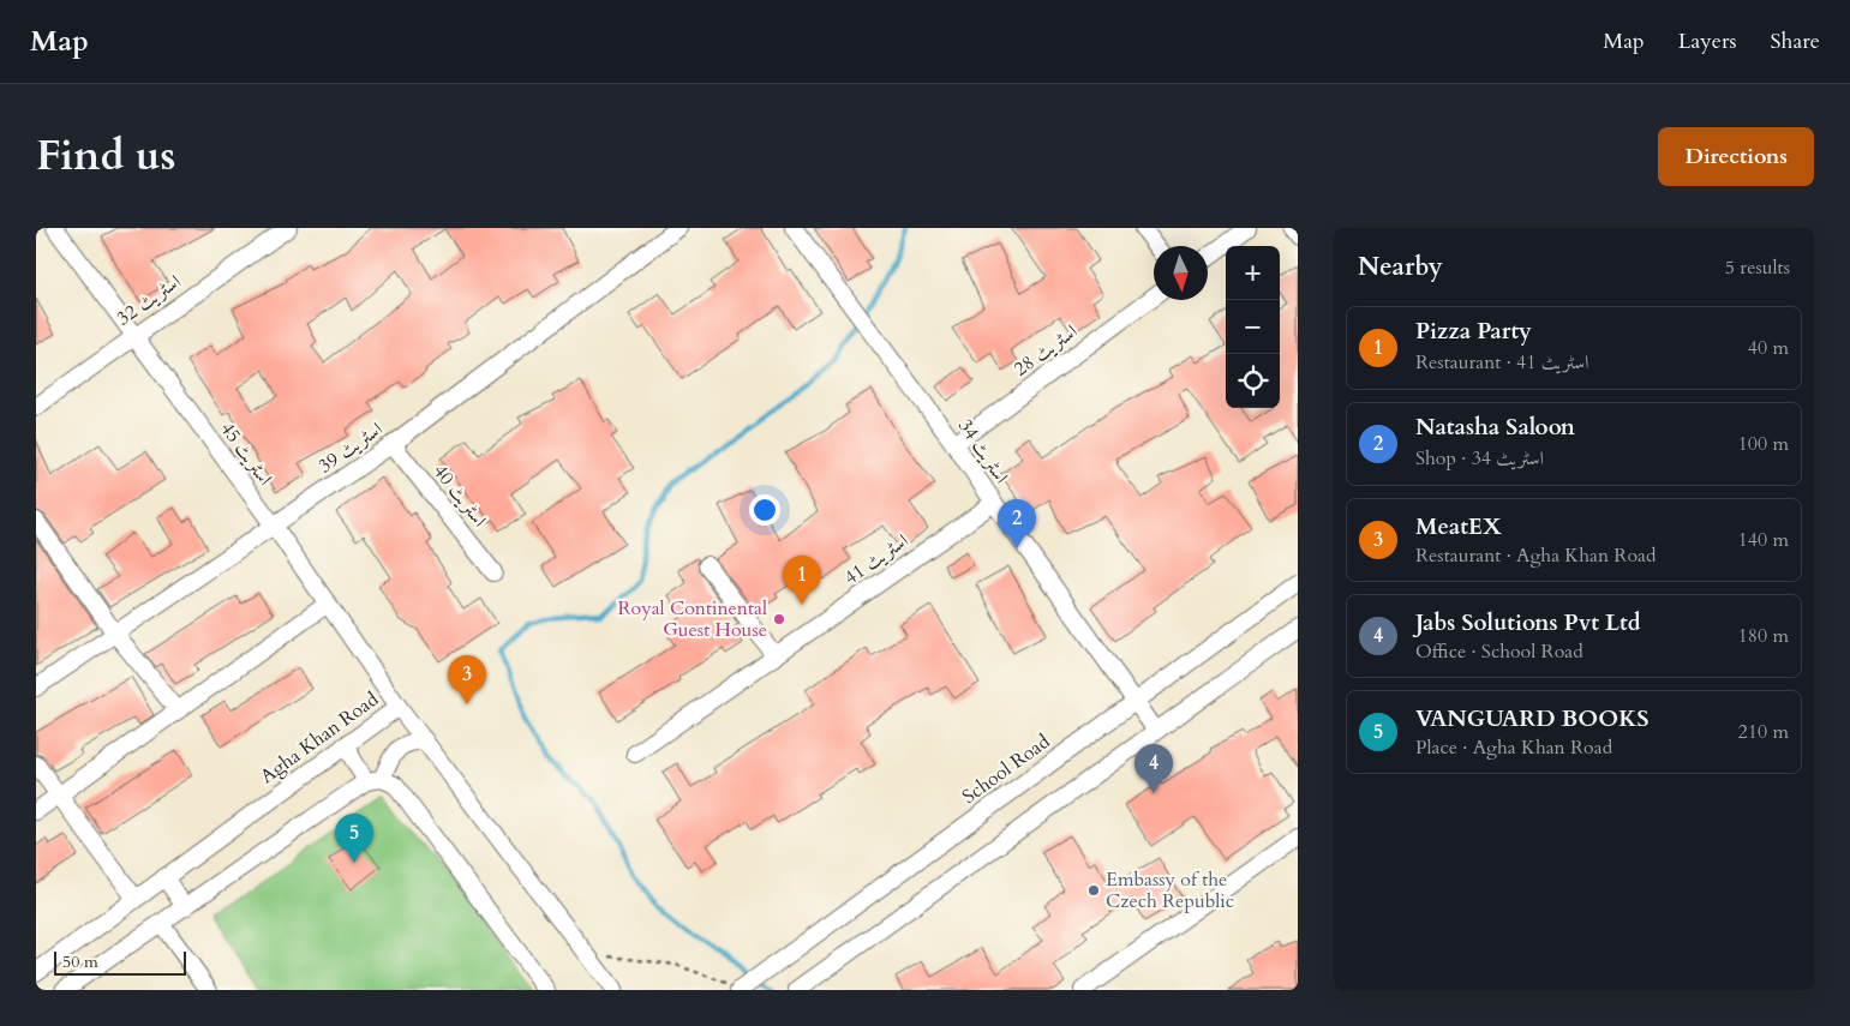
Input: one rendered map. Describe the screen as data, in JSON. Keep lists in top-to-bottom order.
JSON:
{
  "streets": {
    "street": [
      "اسٹریٹ 32",
      "اسٹریٹ 28",
      "اسٹریٹ 39",
      "اسٹریٹ 34",
      "اسٹریٹ 45",
      "اسٹریٹ 40",
      "اسٹریٹ 41",
      "Agha Khan Road",
      "School Road"
    ]
  },
  "crossings": [
    ["اسٹریٹ 32", "اسٹریٹ 45"],
    ["اسٹریٹ 28", "اسٹریٹ 34"],
    ["اسٹریٹ 39", "اسٹریٹ 45"],
    ["اسٹریٹ 39", "اسٹریٹ 40"],
    ["اسٹریٹ 34", "اسٹریٹ 41"],
    ["اسٹریٹ 34", "School Road"],
    ["اسٹریٹ 45", "Agha Khan Road"]
  ],
  "places": ["Royal Continental Guest House", "Embassy of the Czech Republic"],
  "scale_bar": "50 m",
  "north": "bottom",
  "page": {
    "header": "Map",
    "nav": ["Map", "Layers", "Share"],
    "title": "Find us",
    "buttons": "Directions",
    "heading": ["Nearby", "5 results"],
    "map_buttons": ["+", "−"],
    "list": [
      {
        "mark": "1",
        "name": "Pizza Party",
        "note": "Restaurant · اسٹریٹ 41",
        "value": "40 m"
      },
      {
        "mark": "2",
        "name": "Natasha Saloon",
        "note": "Shop · اسٹریٹ 34",
        "value": "100 m"
      },
      {
        "mark": "3",
        "name": "MeatEX",
        "note": "Restaurant · Agha Khan Road",
        "value": "140 m"
      },
      {
        "mark": "4",
        "name": "Jabs Solutions Pvt Ltd",
        "note": "Office · School Road",
        "value": "180 m"
      },
      {
        "mark": "5",
        "name": "VANGUARD BOOKS",
        "note": "Place · Agha Khan Road",
        "value": "210 m"
      }
    ],
    "pins": [
      "2",
      "1",
      "3",
      "4",
      "5"
    ],
    "scale": "50 m"
  }
}
